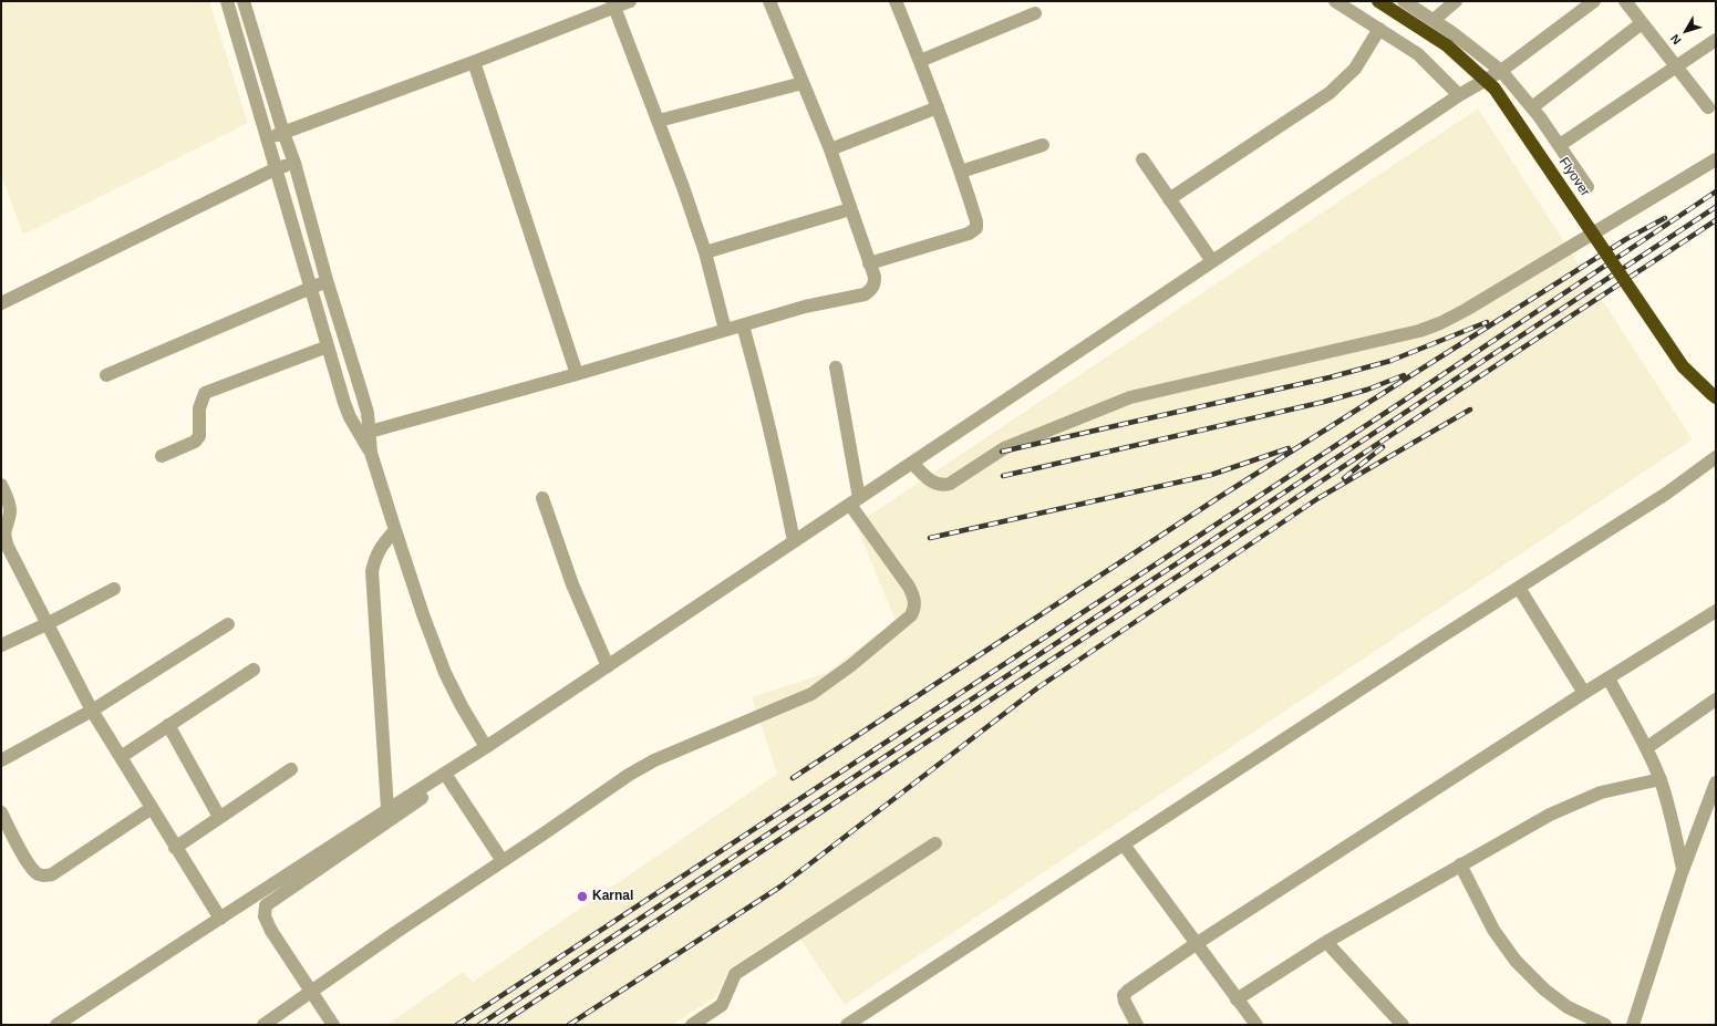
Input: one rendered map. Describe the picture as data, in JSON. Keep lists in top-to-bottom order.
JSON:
{
  "streets": {
    "highway": ["Flyover"]
  },
  "places": ["Karnal"],
  "north": "bottom left"
}
